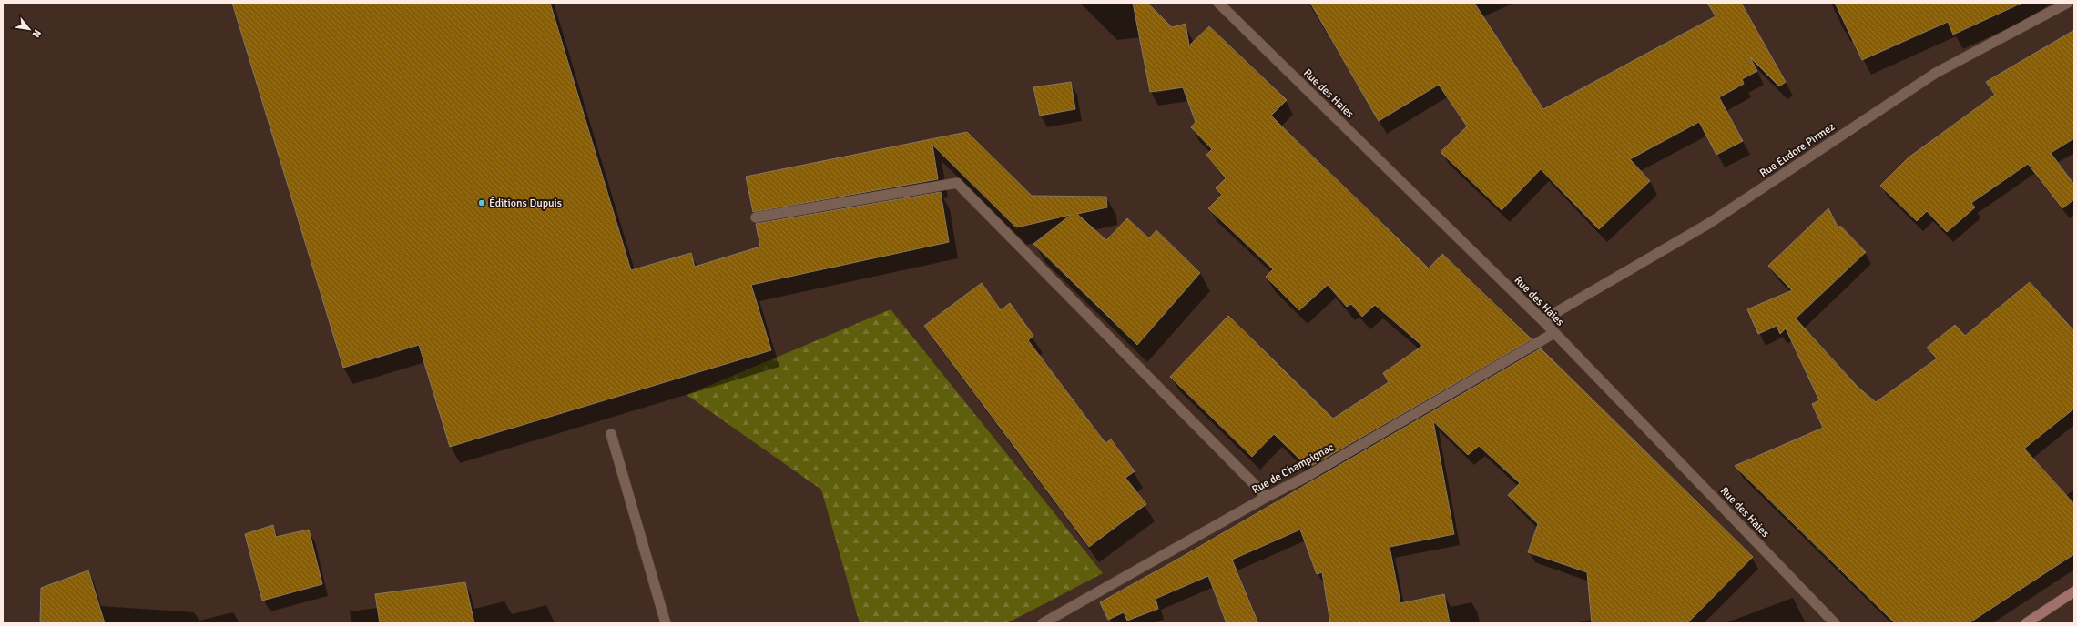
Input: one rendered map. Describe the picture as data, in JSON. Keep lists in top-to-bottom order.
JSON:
{
  "streets": {
    "street": ["Rue des Haies", "Rue Eudore Pirmez", "Rue de Champignac"]
  },
  "crossings": [
    ["Rue des Haies", "Rue Eudore Pirmez"],
    ["Rue des Haies", "Rue de Champignac"]
  ],
  "places": ["Éditions Dupuis"],
  "north": "bottom right"
}
